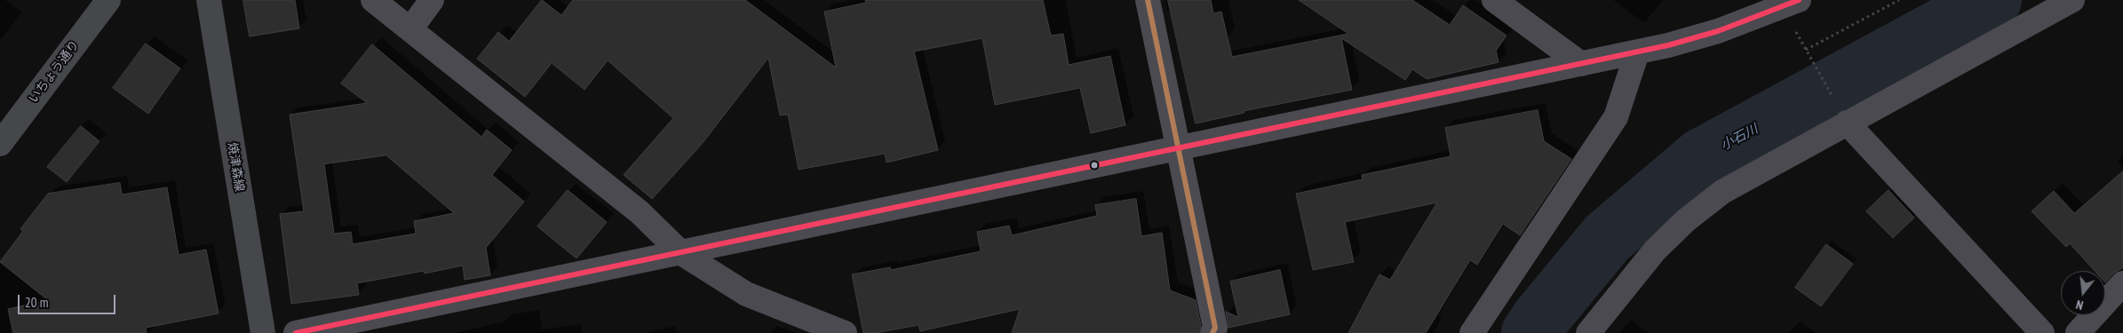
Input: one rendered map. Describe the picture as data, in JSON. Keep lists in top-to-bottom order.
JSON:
{
  "streets": {
    "main road": ["いちょう通り", "焼津森線"]
  },
  "water": ["小石川"],
  "scale_bar": "20 m",
  "north": "bottom"
}
